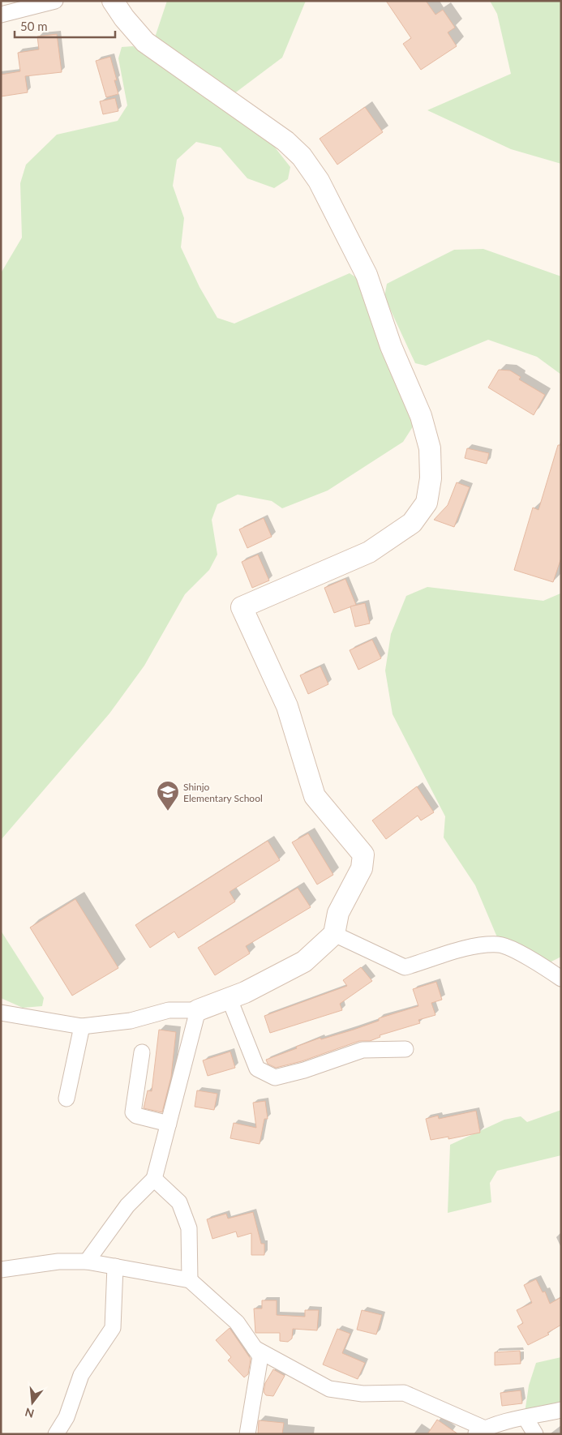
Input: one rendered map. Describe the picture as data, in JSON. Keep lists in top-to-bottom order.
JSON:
{
  "places": {
    "school or university": ["Shinjo Elementary School"]
  },
  "scale_bar": "50 m",
  "north": "bottom"
}
